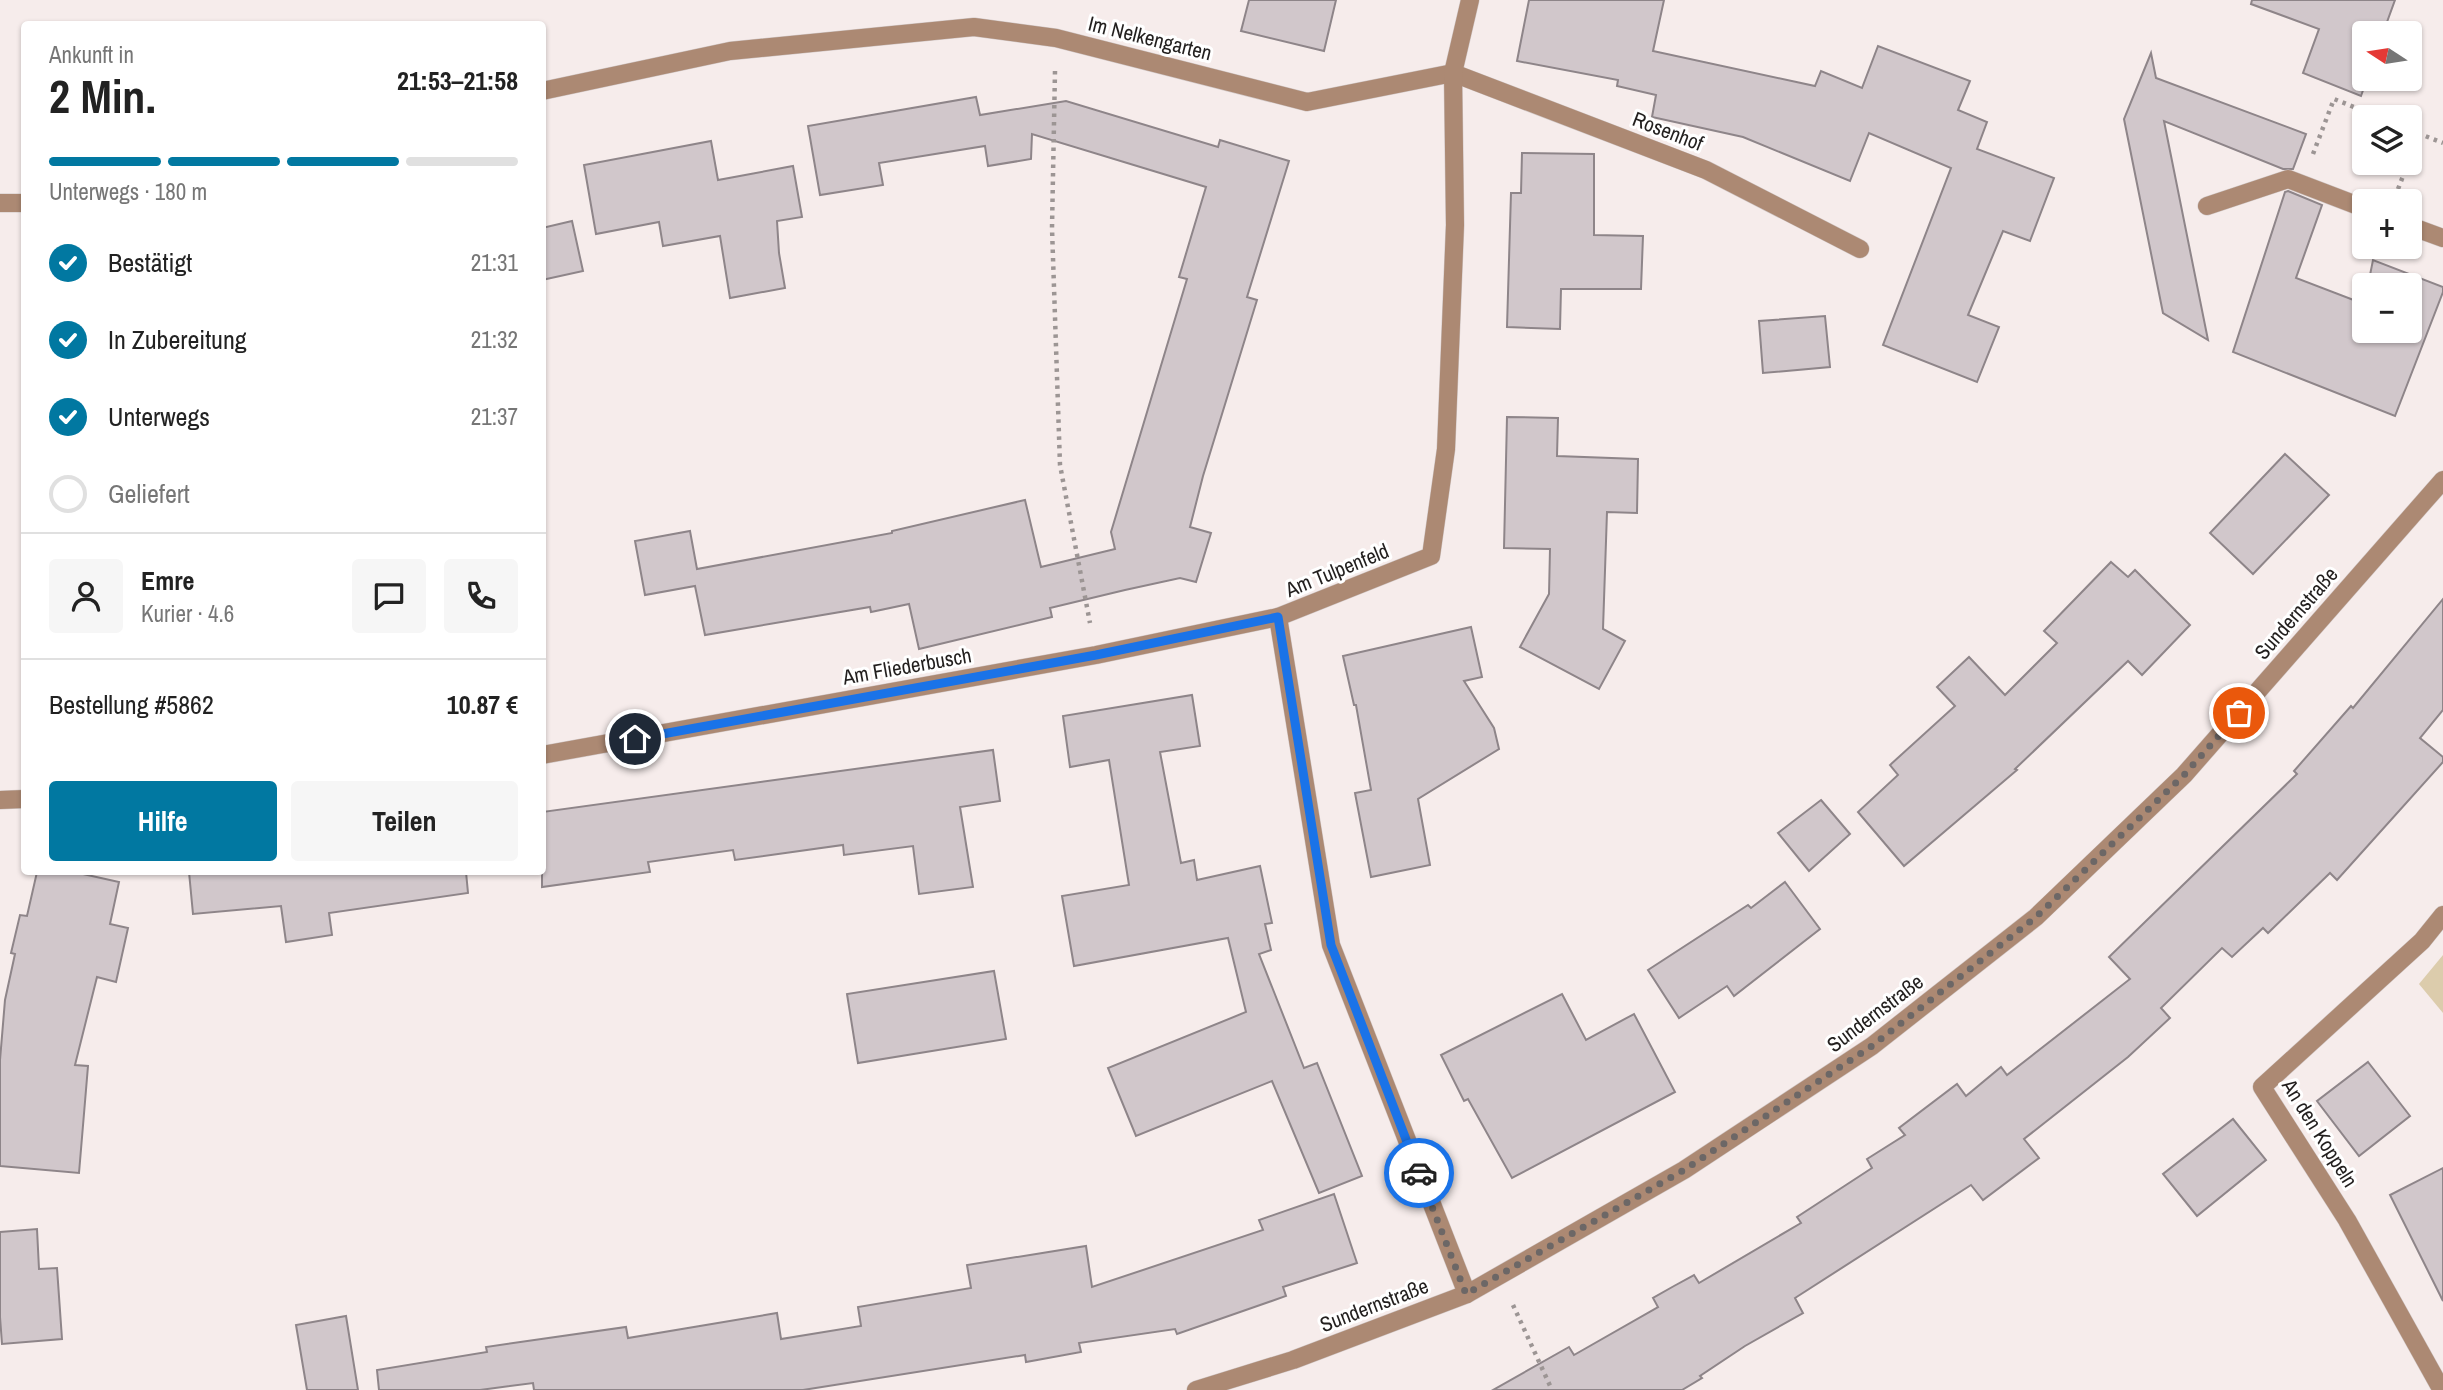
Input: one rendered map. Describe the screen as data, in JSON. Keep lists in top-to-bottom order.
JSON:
{
  "streets": {
    "street": [
      "Im Nelkengarten",
      "Rosenhof",
      "Am Tulpenfeld",
      "Sundernstraße",
      "Am Fliederbusch",
      "An den Koppeln"
    ]
  },
  "crossings": [
    ["Im Nelkengarten", "Rosenhof"],
    ["Im Nelkengarten", "Am Tulpenfeld"],
    ["Rosenhof", "Am Tulpenfeld"],
    ["Am Tulpenfeld", "Sundernstraße"],
    ["Am Tulpenfeld", "Am Fliederbusch"]
  ],
  "north": "left",
  "page": {
    "map_buttons": ["+", "−"],
    "heading": ["2 Min.", "Ankunft in", "21:53–21:58"],
    "panel": [
      "Emre",
      "Kurier · 4.6",
      "Bestellung #5862",
      "10.87 €"
    ],
    "bar": "Unterwegs · 180 m",
    "list": [
      ["Bestätigt", "21:31"],
      ["In Zubereitung", "21:32"],
      ["Unterwegs", "21:37"],
      "Geliefert"
    ],
    "buttons": ["Hilfe", "Teilen"]
  }
}
